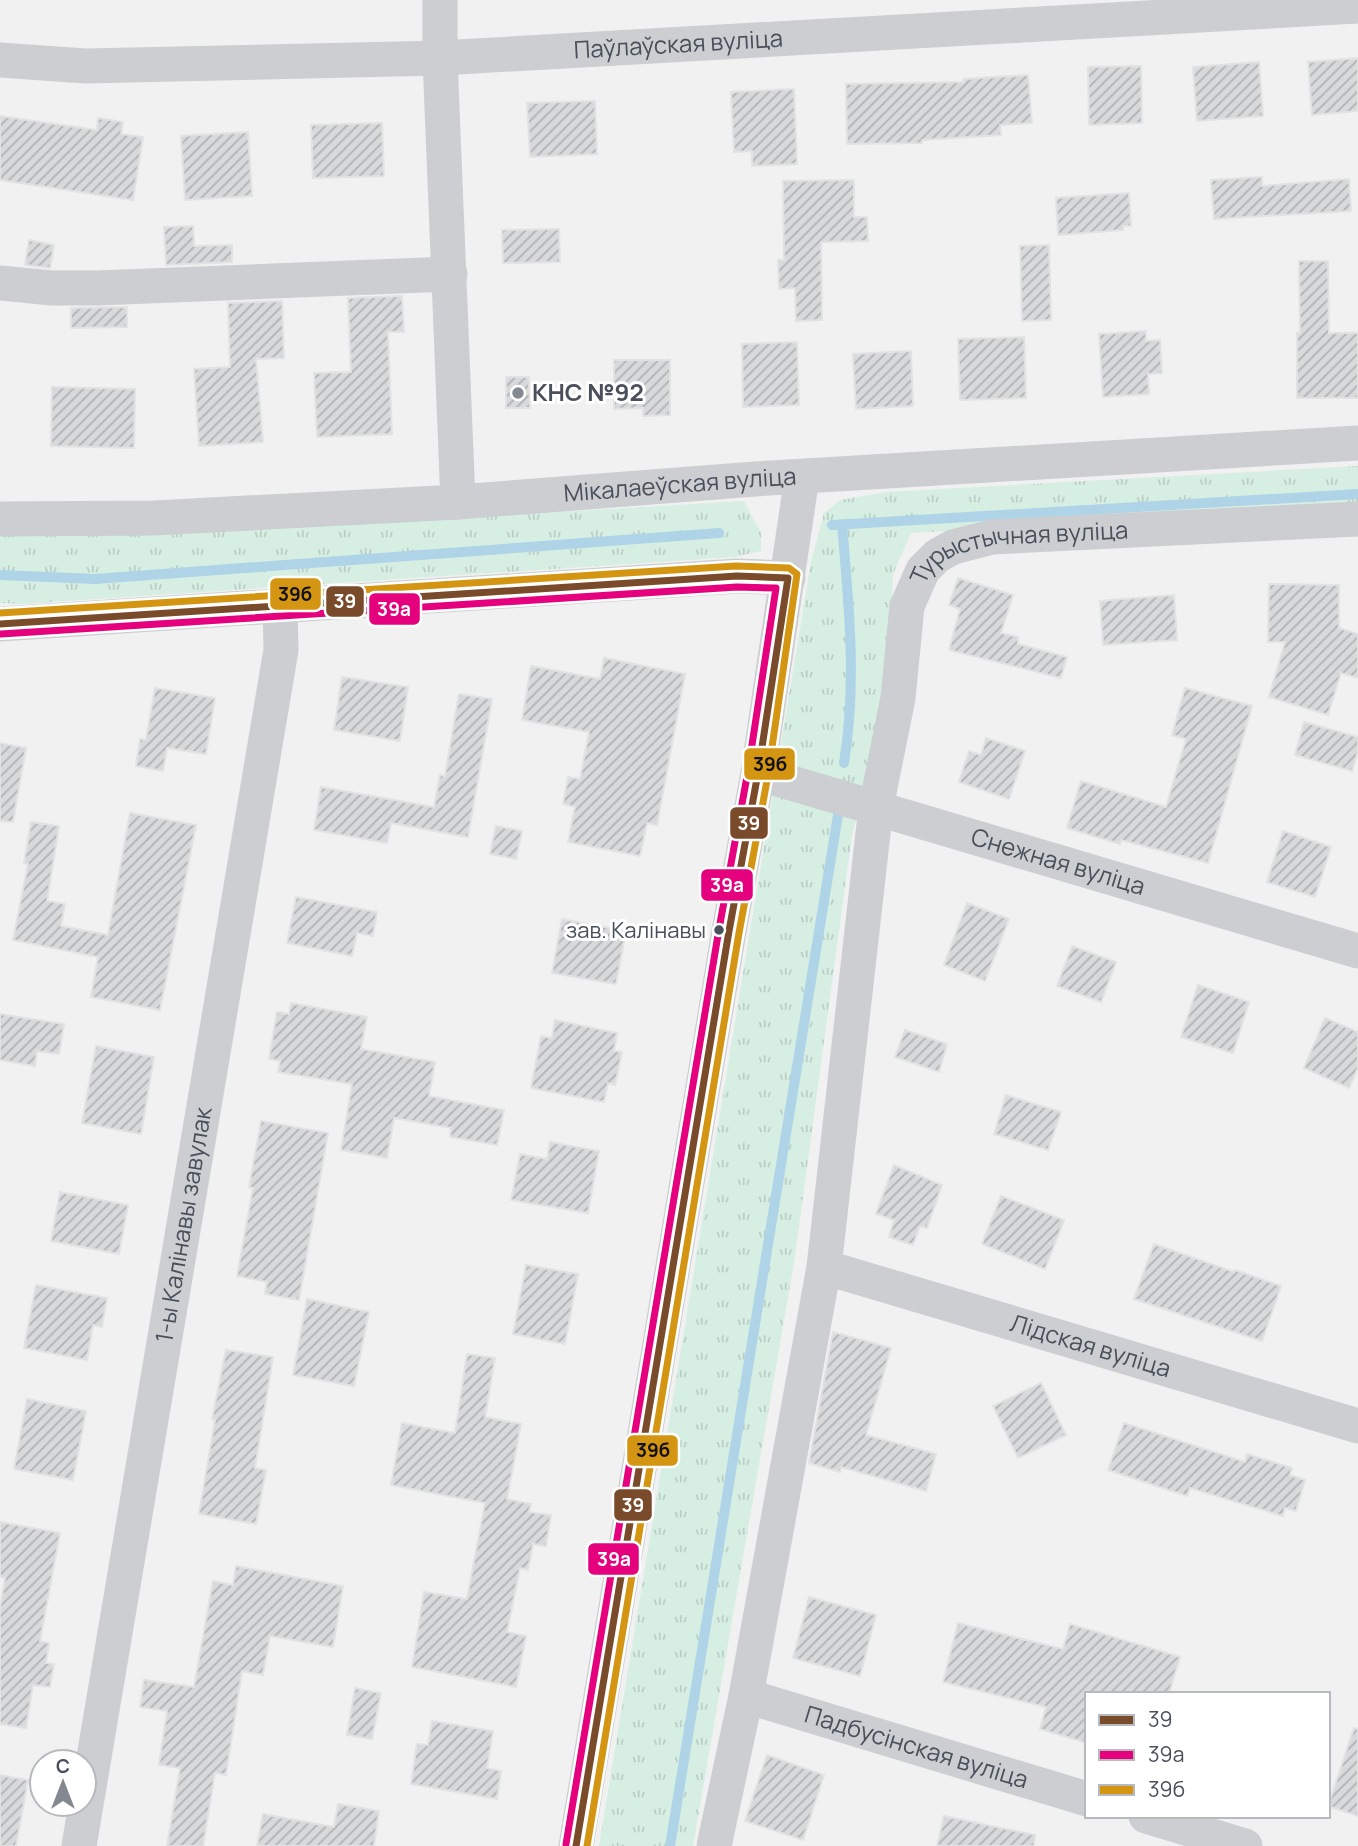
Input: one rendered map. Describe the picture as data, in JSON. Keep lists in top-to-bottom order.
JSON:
{
  "streets": {
    "street": [
      "Паўлаўская вуліца",
      "Мікалаеўская вуліца",
      "Турыстычная вуліца",
      "Снежная вуліца",
      "1-ы Калінавы завулак",
      "Лідская вуліца",
      "Падбусінская вуліца"
    ]
  },
  "crossings": [
    ["Турыстычная вуліца", "Снежная вуліца"],
    ["Турыстычная вуліца", "Лідская вуліца"],
    ["Турыстычная вуліца", "Падбусінская вуліца"]
  ],
  "places": ["КНС №92", "зав. Калінавы"],
  "lines": ["transit line 39б", "transit line 39", "transit line 39а"],
  "legend": ["39", "39а", "39б"],
  "north": "top"
}
